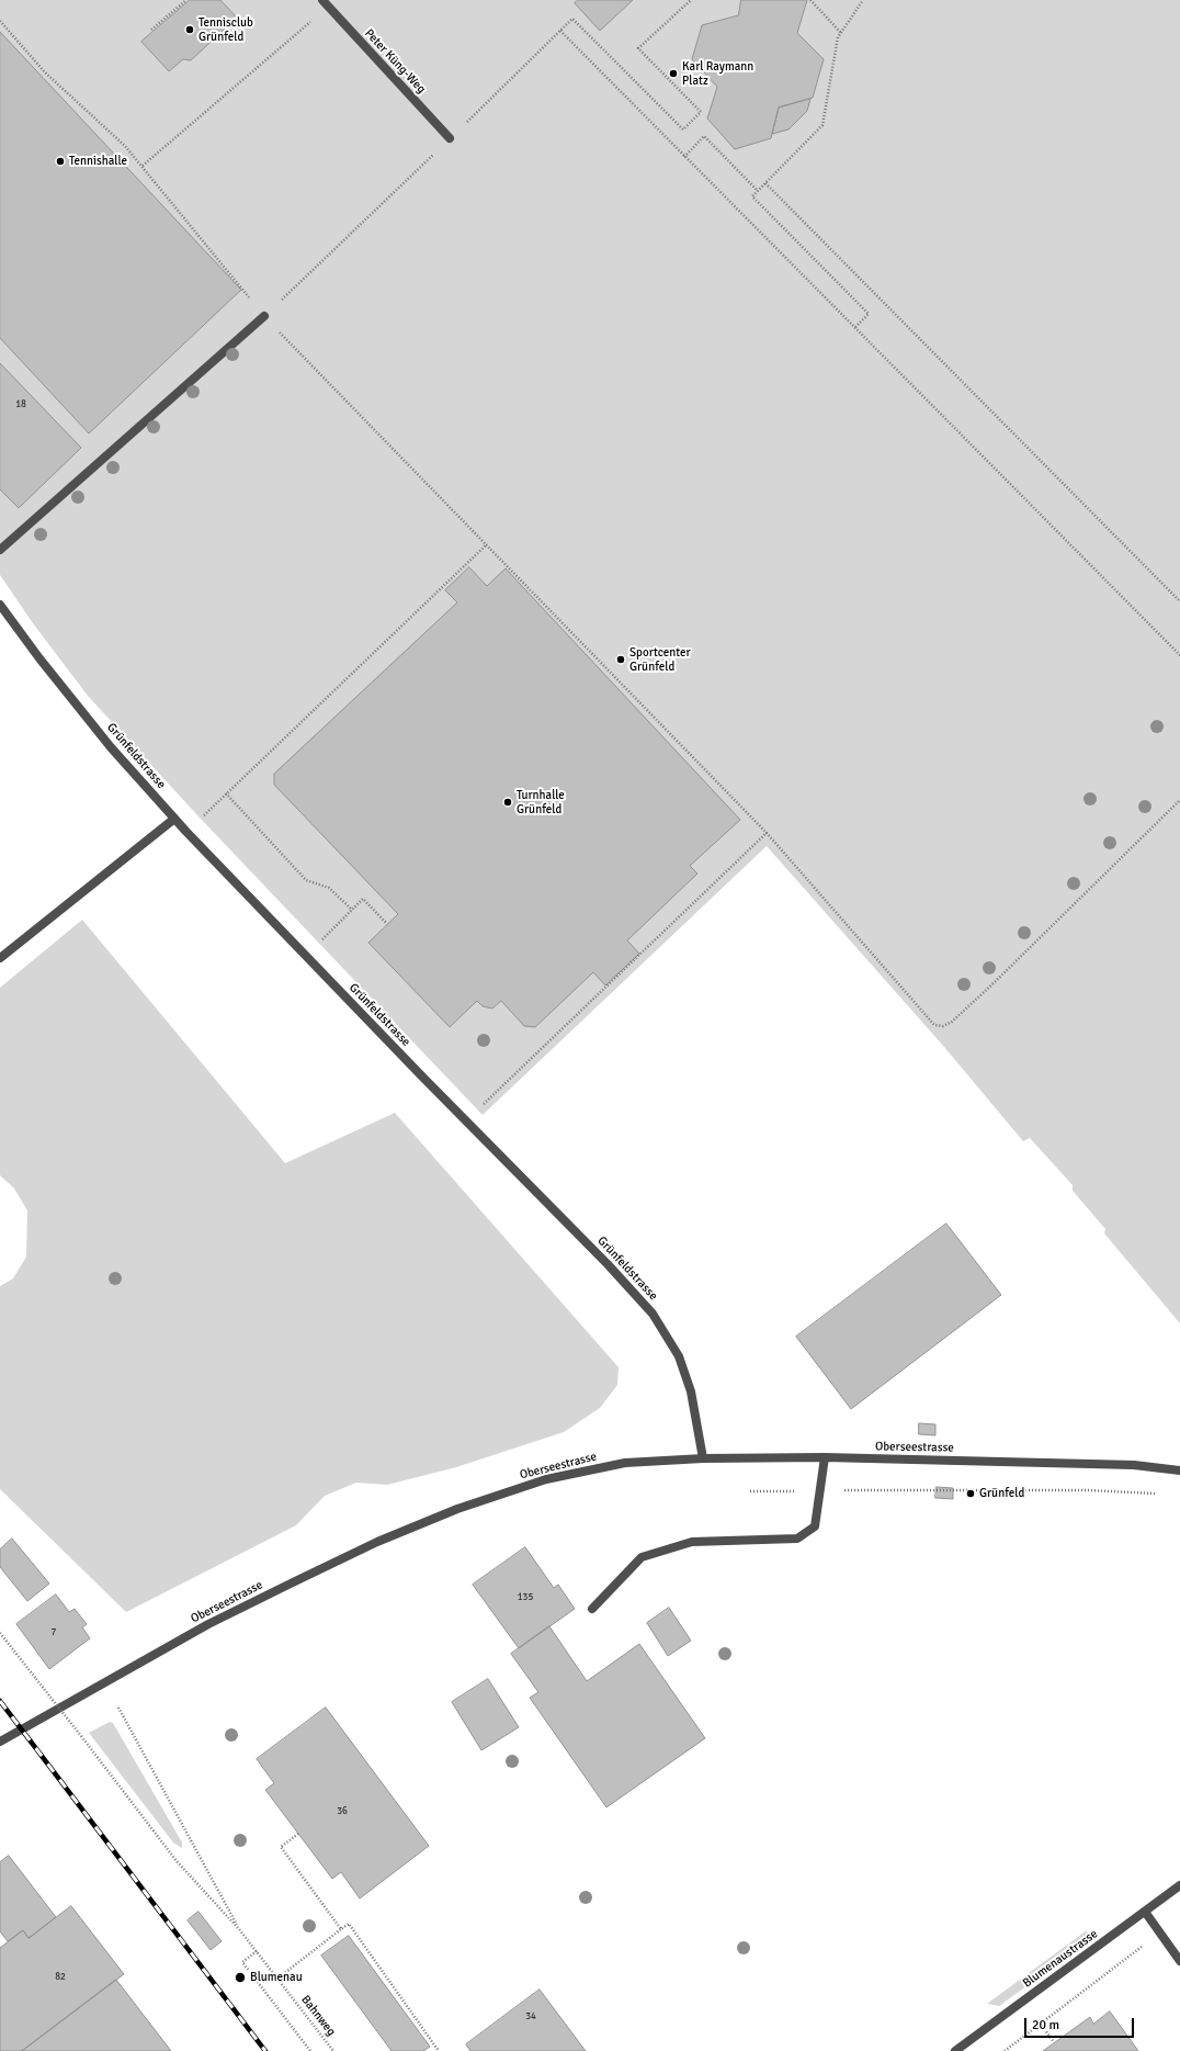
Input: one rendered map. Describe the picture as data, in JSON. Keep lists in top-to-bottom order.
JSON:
{
  "streets": {
    "street": [
      "Peter Küng-Weg",
      "Grünfeldstrasse",
      "Oberseestrasse",
      "Blumenaustrasse"
    ],
    "path": ["Bahnweg"]
  },
  "crossings": [
    ["Grünfeldstrasse", "Oberseestrasse"]
  ],
  "places": [
    "Tennisclub Grünfeld",
    "Karl Raymann Platz",
    "Tennishalle",
    "Sportcenter Grünfeld",
    "Turnhalle Grünfeld",
    "Grünfeld",
    "Blumenau"
  ],
  "house_numbers": [
    "18",
    "135",
    "7",
    "36",
    "82",
    "34"
  ],
  "scale_bar": "20 m"
}
